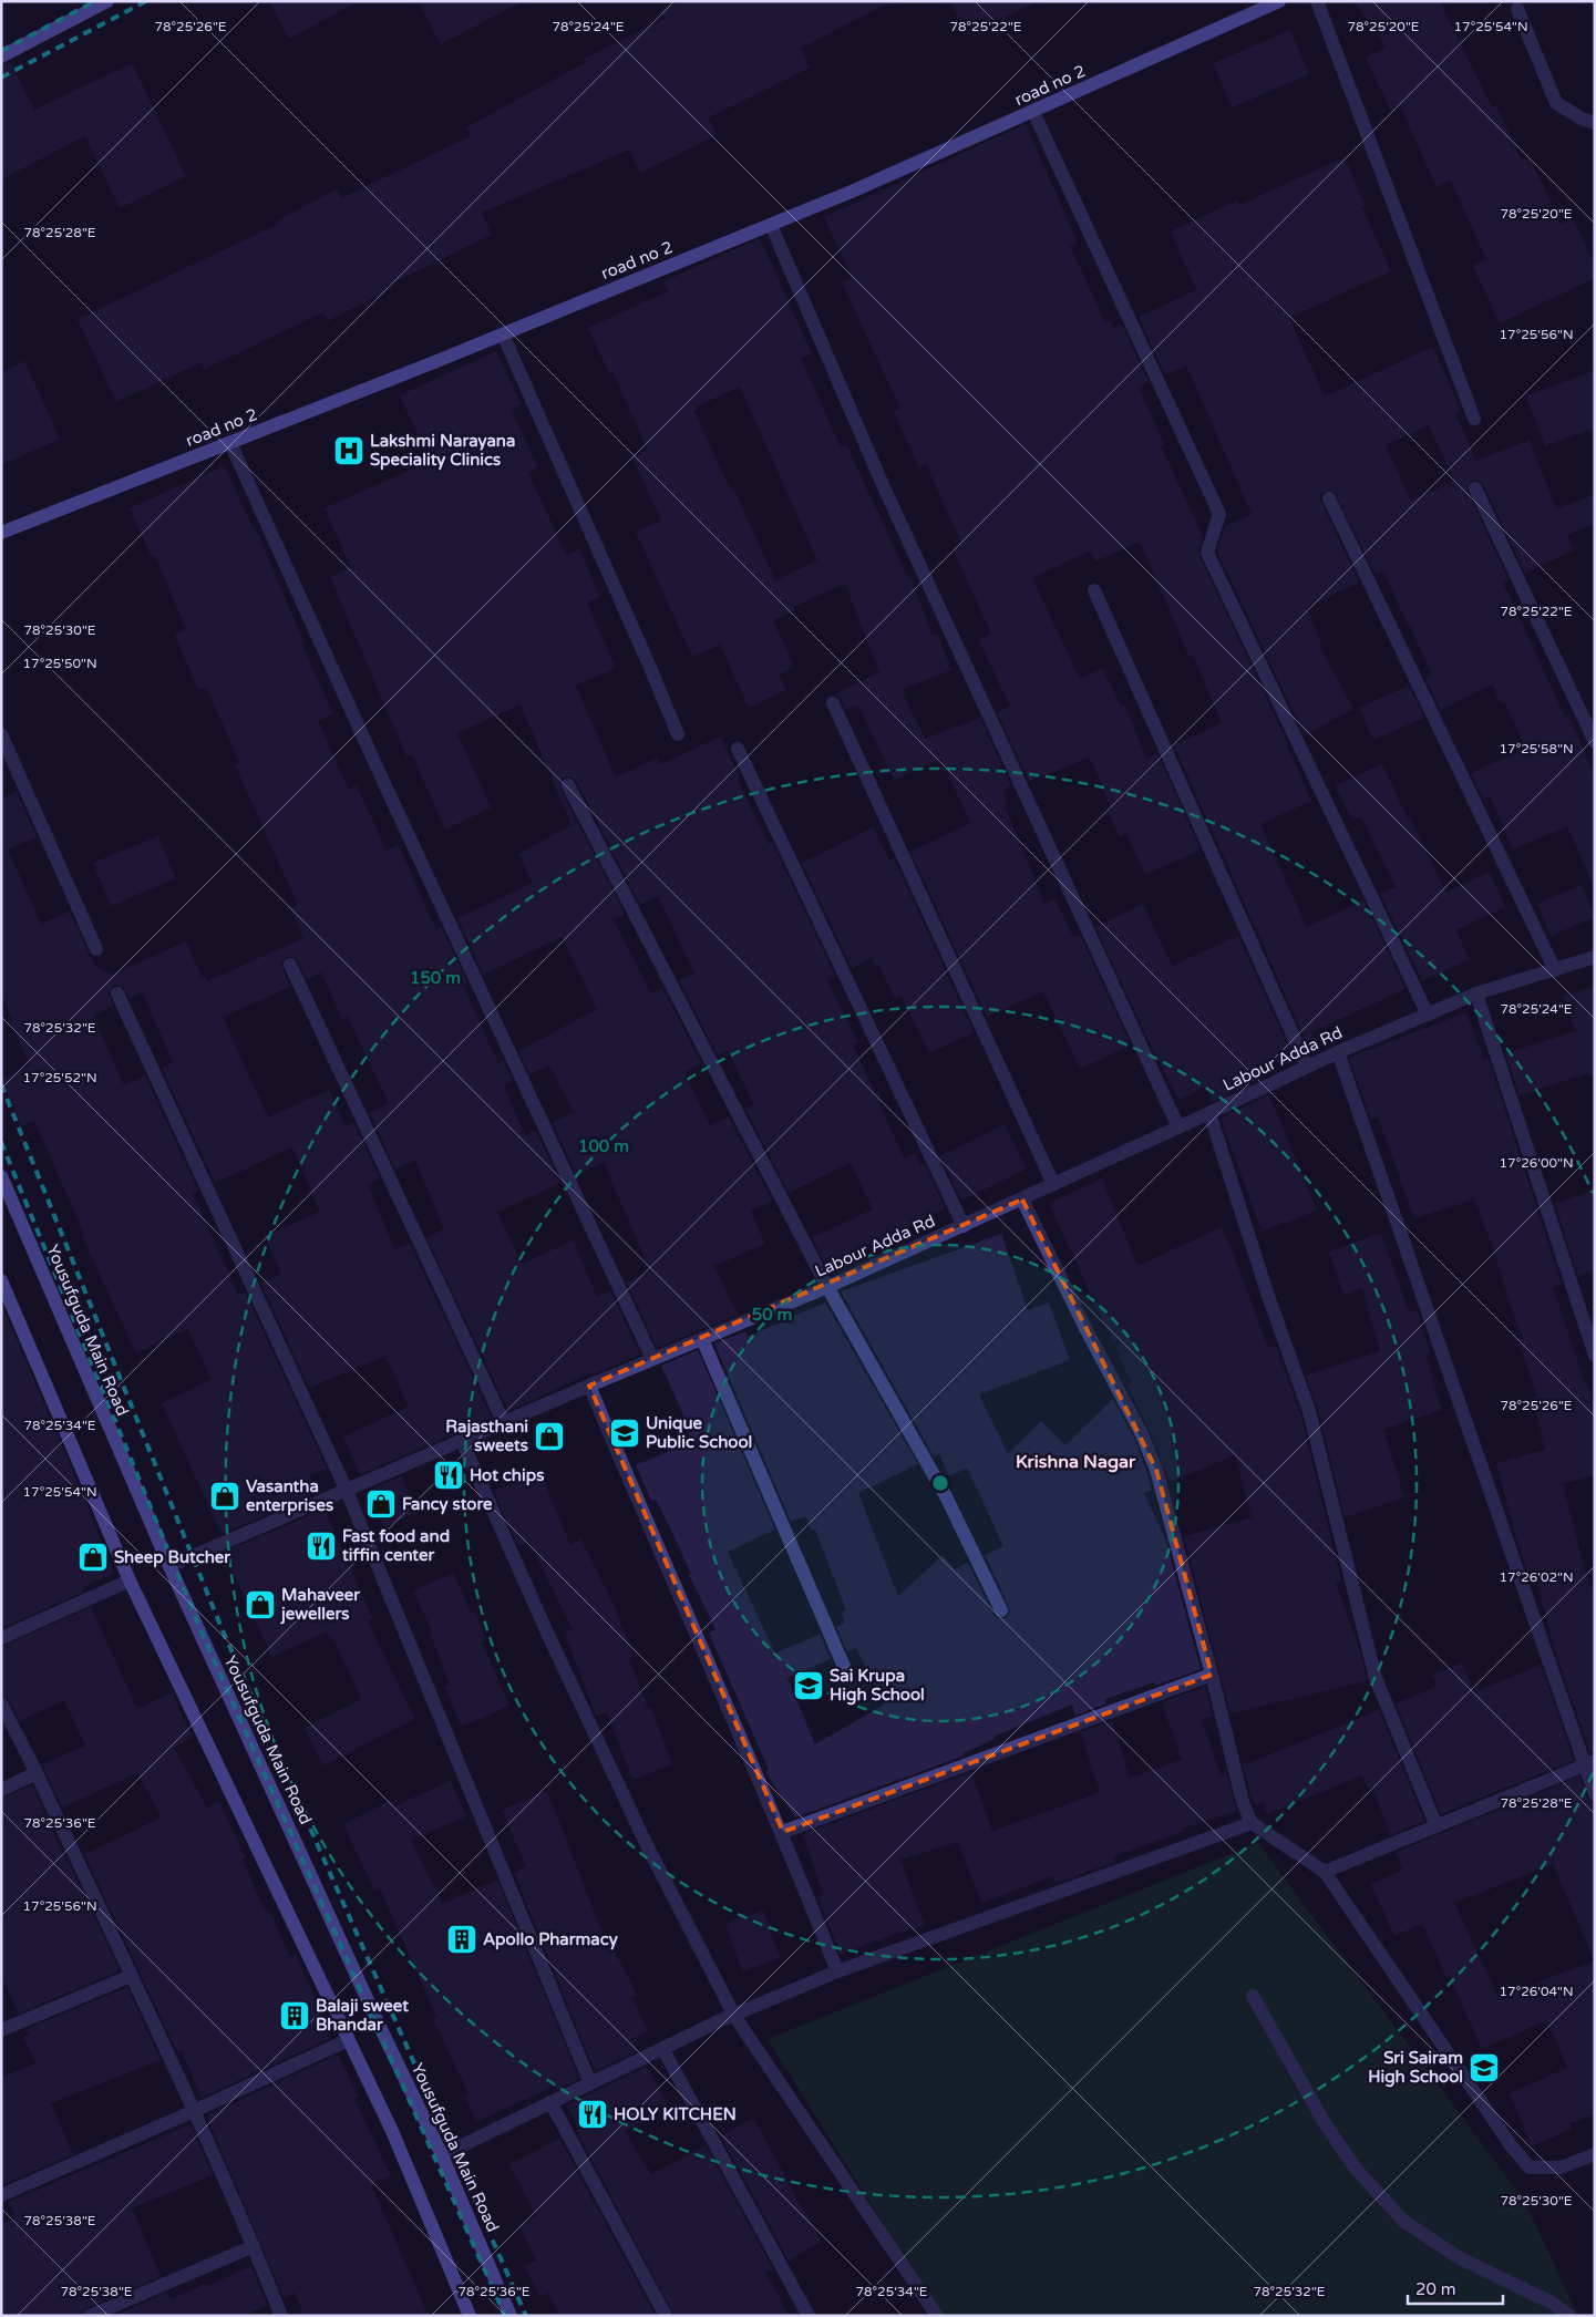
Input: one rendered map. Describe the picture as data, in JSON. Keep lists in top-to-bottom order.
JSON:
{
  "streets": {
    "main road": ["road no 2", "Yousufguda Main Road"],
    "street": ["Labour Adda Rd"]
  },
  "crossings": [
    ["Labour Adda Rd", "Yousufguda Main Road"]
  ],
  "districts": ["Krishna Nagar"],
  "places": {
    "hospital": ["Lakshmi Narayana Speciality Clinics"],
    "school or university": ["Unique Public School", "Sai Krupa High School", "Sri Sairam High School"],
    "shop": [
      "Rajasthani sweets",
      "Vasantha enterprises",
      "Fancy store",
      "Sheep Butcher",
      "Mahaveer jewellers"
    ],
    "restaurant": ["Hot chips", "Fast food and tiffin center", "HOLY KITCHEN"],
    "building": ["Apollo Pharmacy", "Balaji sweet Bhandar"]
  },
  "scale_bar": "20 m",
  "coordinates": [
    "78°25'26\"E",
    "78°25'24\"E",
    "78°25'22\"E",
    "78°25'20\"E",
    "17°25'54\"N",
    "78°25'28\"E",
    "17°25'56\"N",
    "78°25'30\"E",
    "17°25'50\"N",
    "17°25'58\"N",
    "78°25'32\"E",
    "17°25'52\"N",
    "17°26'00\"N",
    "78°25'34\"E",
    "17°26'02\"N",
    "78°25'36\"E",
    "17°26'04\"N",
    "78°25'38\"E"
  ],
  "rings": ["150 m", "100 m", "50 m"]
}
